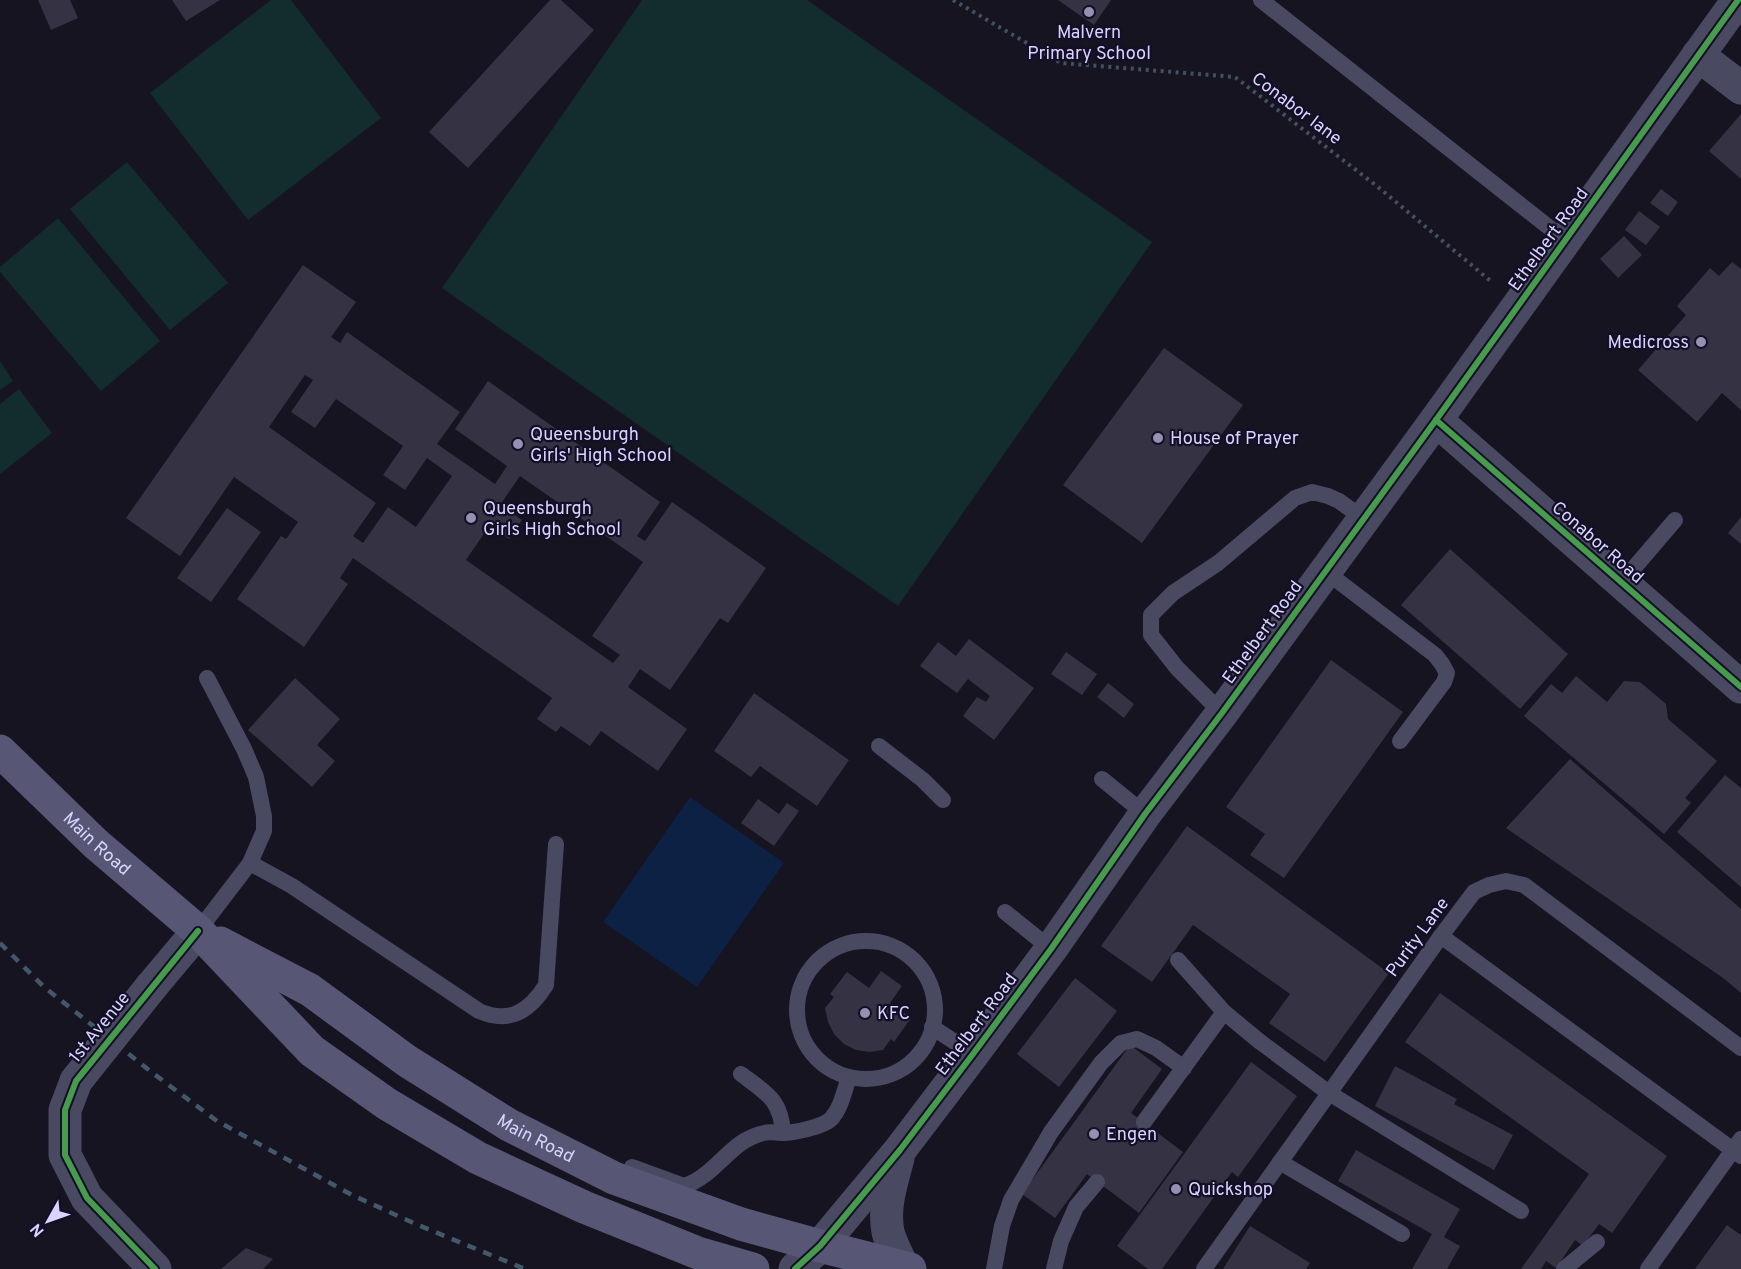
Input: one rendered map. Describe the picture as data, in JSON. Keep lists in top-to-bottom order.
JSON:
{
  "streets": {
    "main road": ["Main Road"],
    "street": ["Ethelbert Road", "Conabor Road", "1st Avenue"],
    "lane": ["Purity Lane"],
    "path": ["Conabor lane"]
  },
  "crossings": [
    ["Conabor lane", "Ethelbert Road"],
    ["Ethelbert Road", "Conabor Road"],
    ["Ethelbert Road", "Main Road"],
    ["Main Road", "1st Avenue"]
  ],
  "places": [
    "Malvern Primary School",
    "Medicross",
    "House of Prayer",
    "Queensburgh Girls' High School",
    "Queensburgh Girls High School",
    "KFC",
    "Engen",
    "Quickshop"
  ],
  "north": "bottom left"
}
